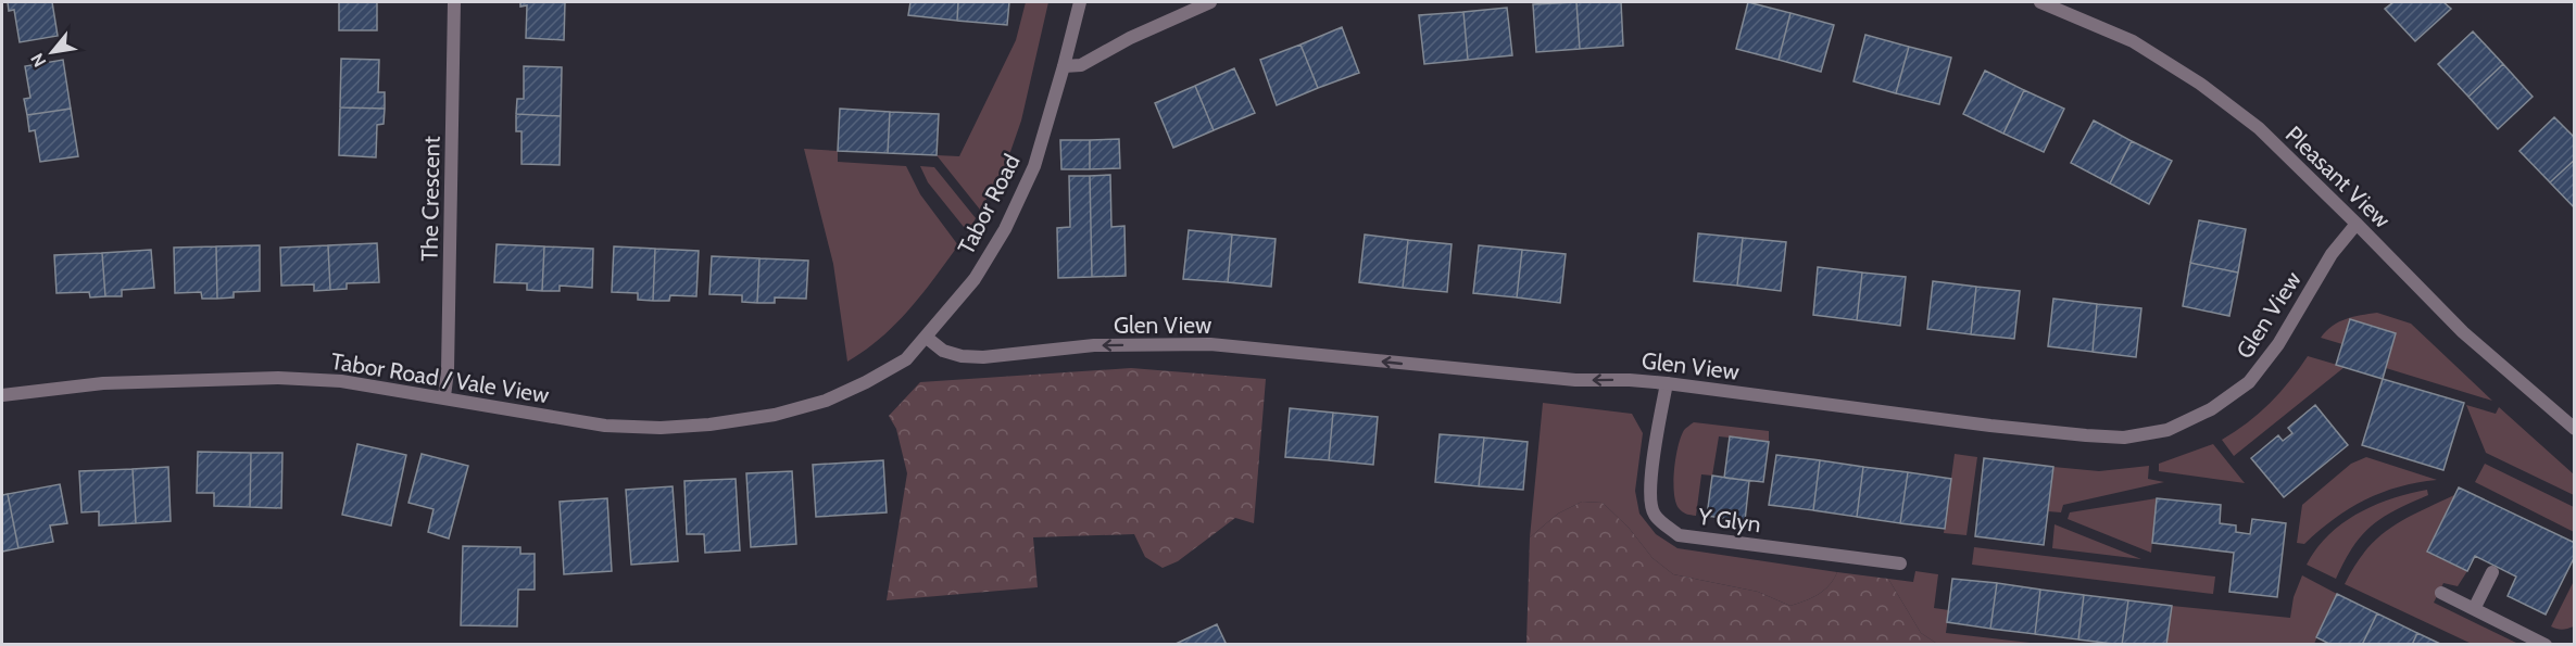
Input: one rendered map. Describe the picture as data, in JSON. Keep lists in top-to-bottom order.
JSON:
{
  "streets": {
    "street": [
      "Pleasant View",
      "The Crescent",
      "Tabor Road",
      "Glen View",
      "Tabor Road / Vale View",
      "Y Glyn"
    ]
  },
  "crossings": [
    ["Pleasant View", "Glen View"],
    ["The Crescent", "Tabor Road / Vale View"],
    ["Tabor Road", "Glen View"],
    ["Tabor Road", "Tabor Road / Vale View"],
    ["Glen View", "Y Glyn"]
  ],
  "one_way": ["Glen View"],
  "north": "bottom left"
}
